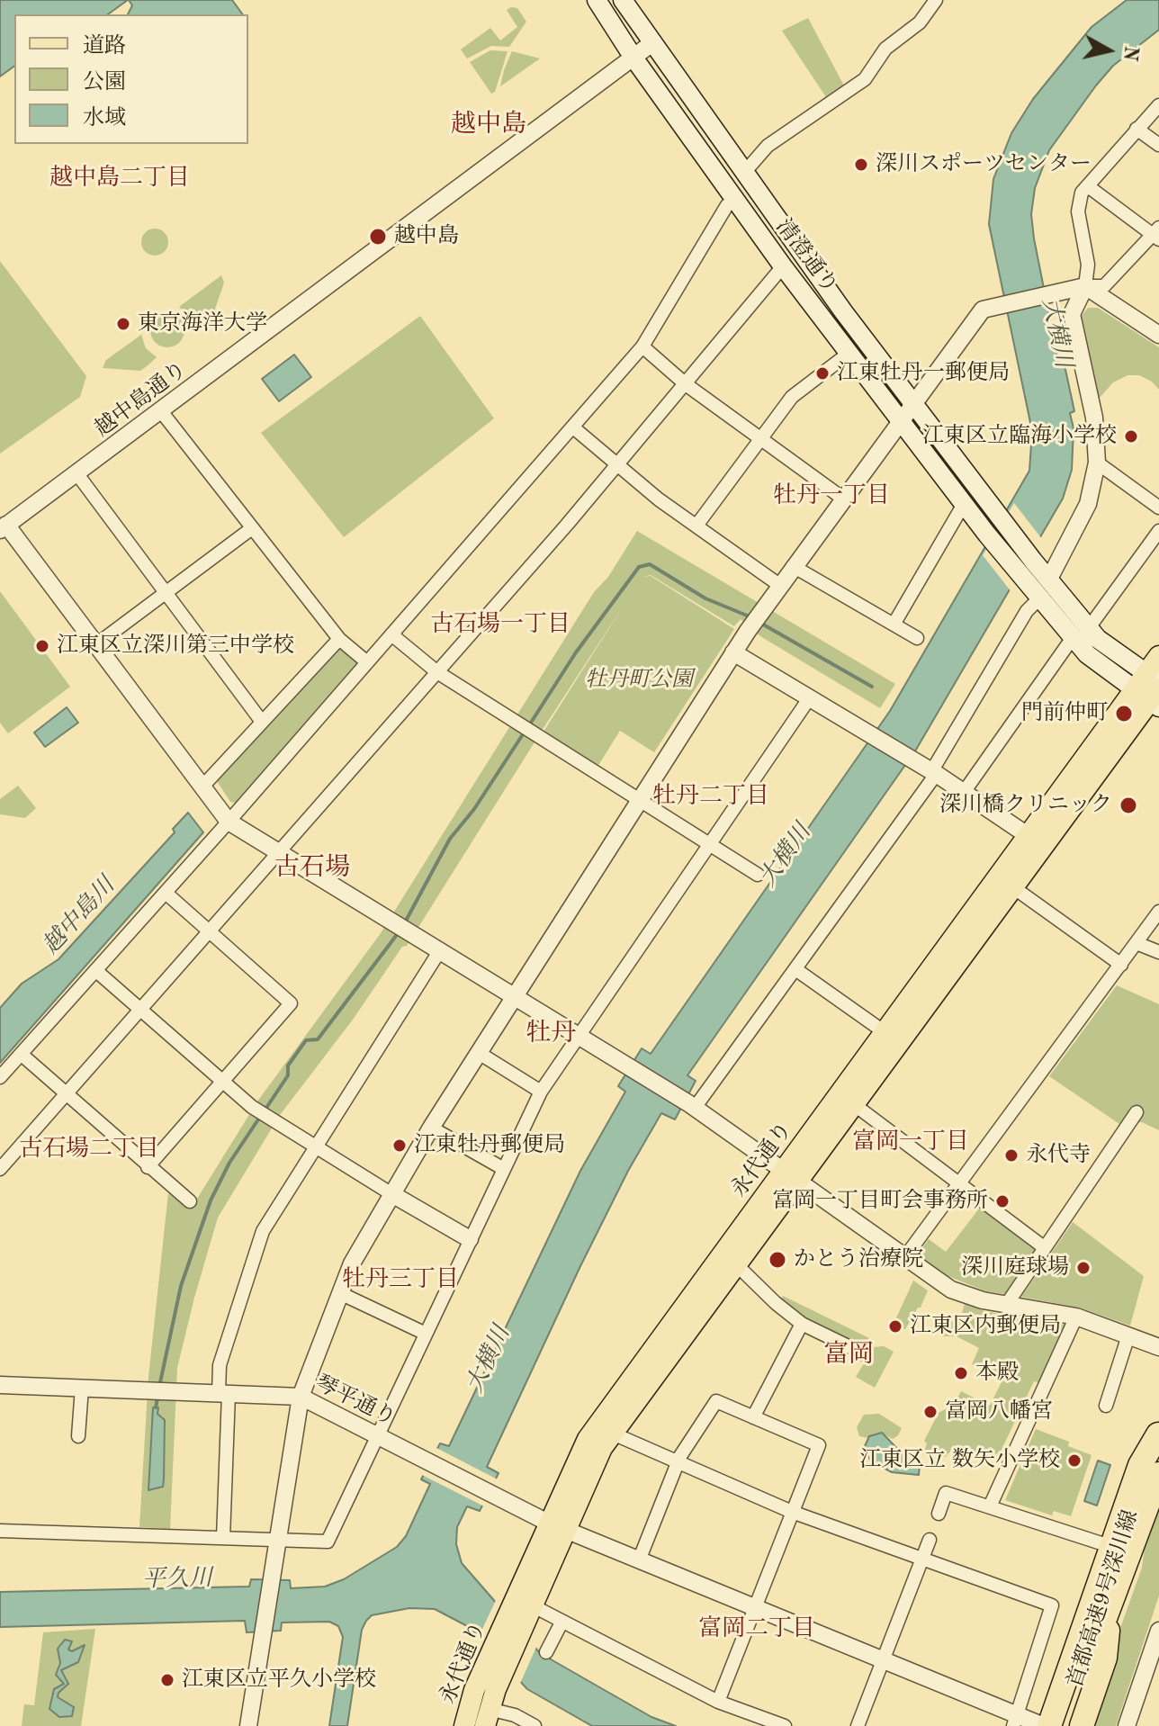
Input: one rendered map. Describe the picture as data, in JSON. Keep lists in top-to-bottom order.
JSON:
{
  "streets": {
    "highway": ["首都高速9号深川線"],
    "main road": ["清澄通り", "永代通り"],
    "street": ["越中島通り", "琴平通り"]
  },
  "crossings": [
    ["清澄通り", "越中島通り"],
    ["永代通り", "琴平通り"]
  ],
  "districts": [
    "越中島",
    "越中島二丁目",
    "牡丹一丁目",
    "古石場一丁目",
    "牡丹二丁目",
    "古石場",
    "牡丹",
    "富岡一丁目",
    "古石場二丁目",
    "牡丹三丁目",
    "富岡",
    "富岡二丁目"
  ],
  "water": ["大横川", "越中島川", "平久川"],
  "parks": ["牡丹町公園"],
  "places": [
    "深川スポーツセンター",
    "越中島",
    "東京海洋大学",
    "江東牡丹一郵便局",
    "江東区立臨海小学校",
    "江東区立深川第三中学校",
    "門前仲町",
    "深川橋クリニック",
    "江東牡丹郵便局",
    "永代寺",
    "富岡一丁目町会事務所",
    "かとう治療院",
    "深川庭球場",
    "江東区内郵便局",
    "本殿",
    "富岡八幡宮",
    "江東区立 数矢小学校",
    "江東区立平久小学校"
  ],
  "legend": ["道路", "公園", "水域"],
  "north": "right"
}
